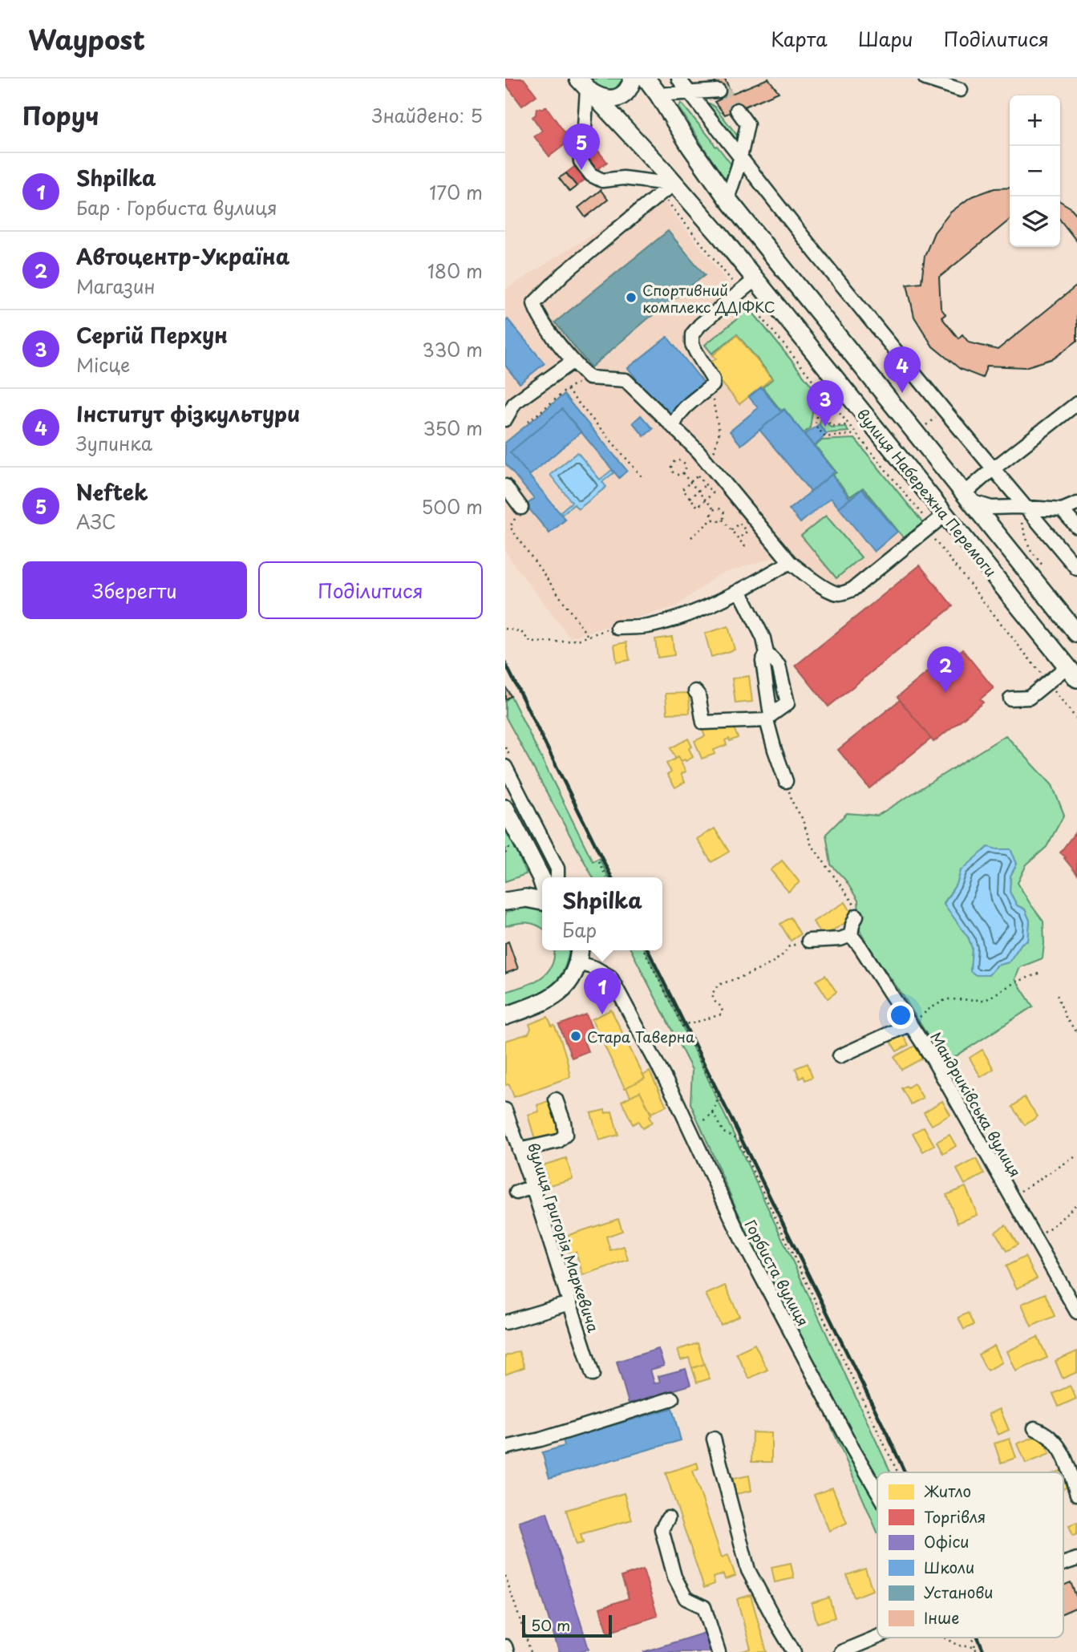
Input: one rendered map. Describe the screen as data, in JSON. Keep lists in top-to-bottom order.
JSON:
{
  "streets": {
    "main road": ["вулиця Набережна Перемоги"],
    "street": ["Мандриківська вулиця", "вулиця Григорія Маркевича", "Горбиста вулиця"]
  },
  "places": ["Спортивний комплекс ДДІФКС", "Стара Таверна"],
  "legend": [
    "Житло",
    "Торгівля",
    "Офіси",
    "Школи",
    "Установи",
    "Інше"
  ],
  "scale_bar": "50 m",
  "page": {
    "header": "Waypost",
    "nav": ["Карта", "Шари", "Поділитися"],
    "heading": ["Поруч", "Знайдено: 5"],
    "map_buttons": ["+", "−"],
    "pins": [
      "5",
      "4",
      "3",
      "2",
      "1"
    ],
    "list": [
      {
        "mark": "1",
        "name": "Shpilka",
        "note": "Бар · Горбиста вулиця",
        "value": "170 m"
      },
      {
        "mark": "2",
        "name": "Автоцентр-Україна",
        "note": "Магазин",
        "value": "180 m"
      },
      {
        "mark": "3",
        "name": "Сергій Перхун",
        "note": "Місце",
        "value": "330 m"
      },
      {
        "mark": "4",
        "name": "Інститут фізкультури",
        "note": "Зупинка",
        "value": "350 m"
      },
      {
        "mark": "5",
        "name": "Neftek",
        "note": "АЗС",
        "value": "500 m"
      }
    ],
    "buttons": ["Зберегти", "Поділитися"],
    "popup": ["Shpilka", "Бар"],
    "scale": "50 m"
  }
}
